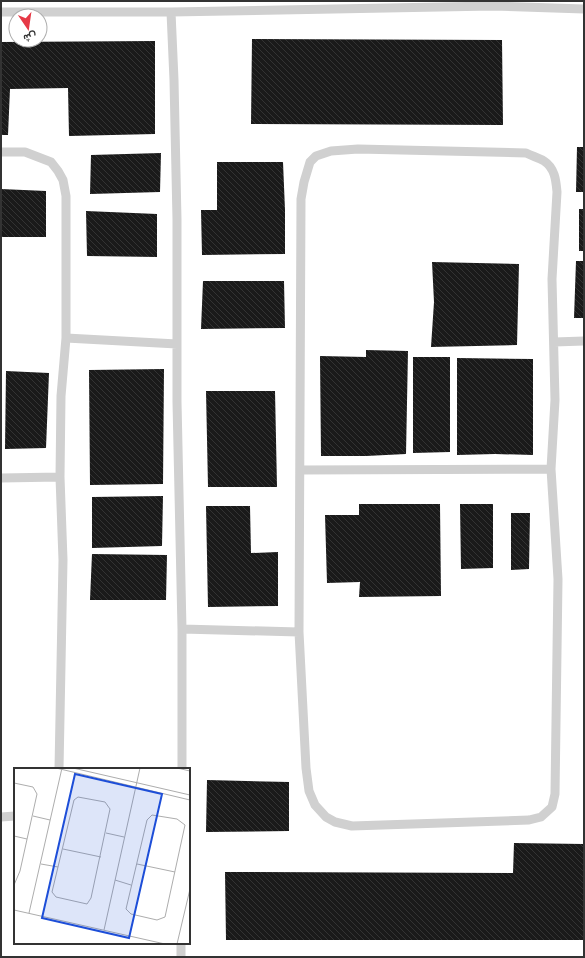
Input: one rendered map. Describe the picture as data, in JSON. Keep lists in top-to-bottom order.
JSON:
{
  "north": "bottom"
}
